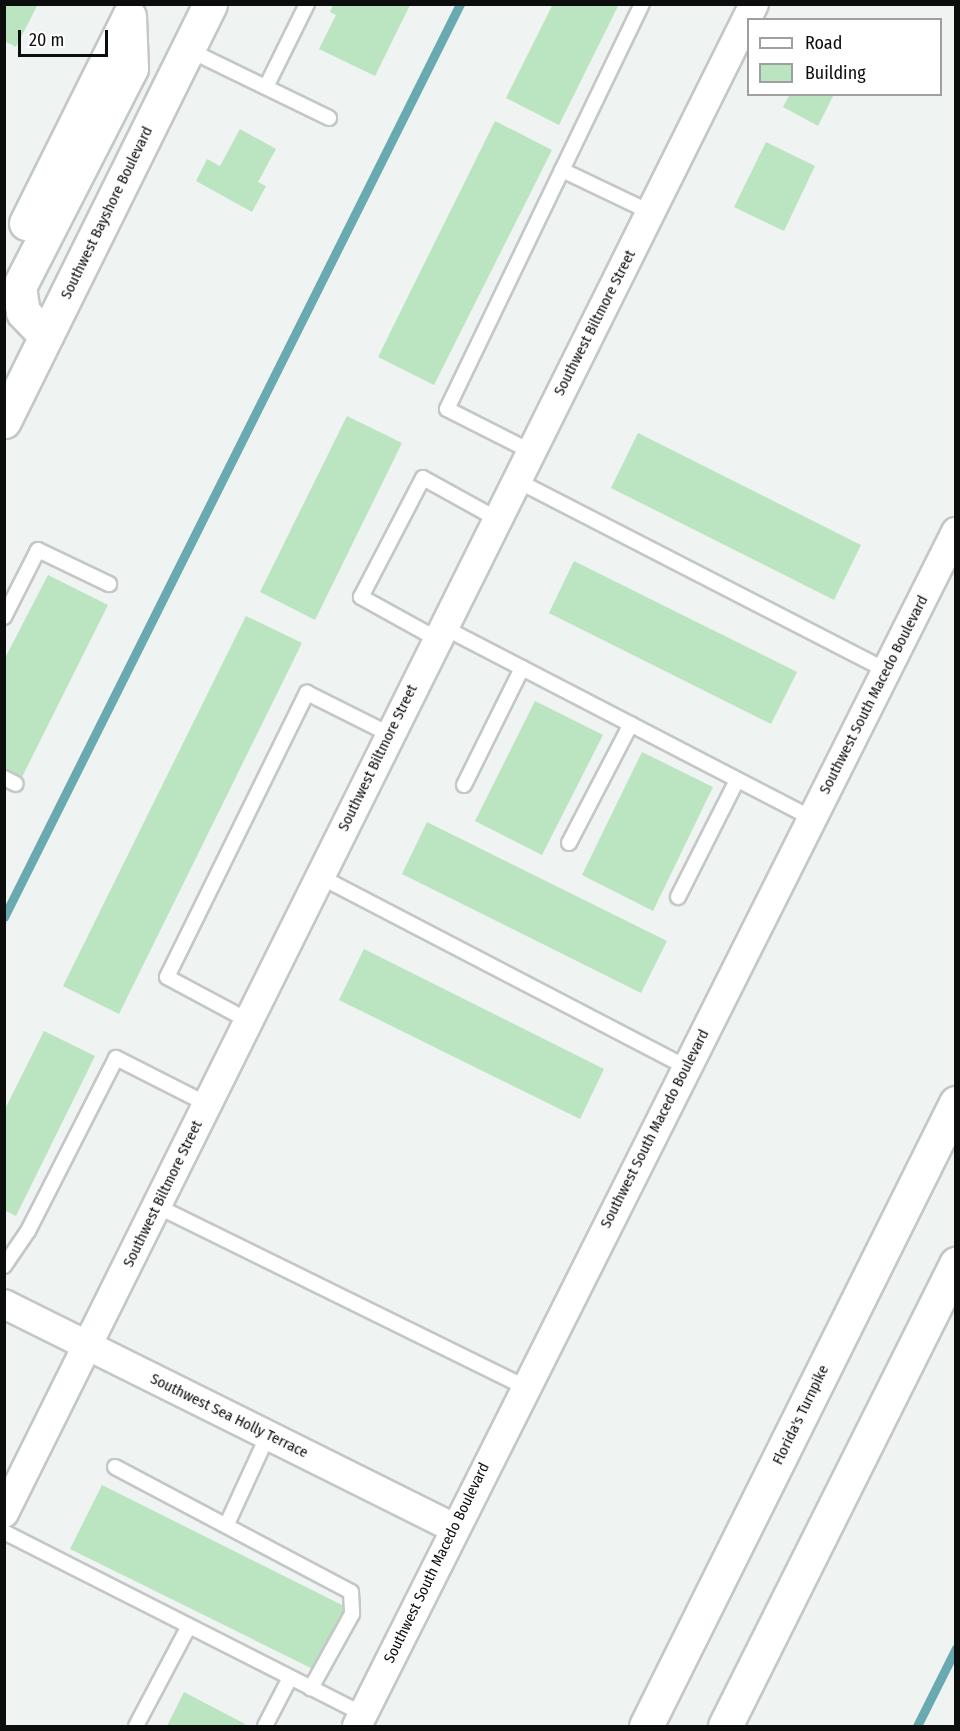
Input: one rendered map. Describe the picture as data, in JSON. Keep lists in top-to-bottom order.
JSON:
{
  "streets": {
    "main road": ["Southwest Bayshore Boulevard", "Florida's Turnpike"],
    "street": ["Southwest Biltmore Street", "Southwest South Macedo Boulevard", "Southwest Sea Holly Terrace"]
  },
  "crossings": [
    ["Southwest Biltmore Street", "Southwest Sea Holly Terrace"],
    ["Southwest South Macedo Boulevard", "Southwest Sea Holly Terrace"]
  ],
  "legend": ["Road", "Building"],
  "scale_bar": "20 m"
}
